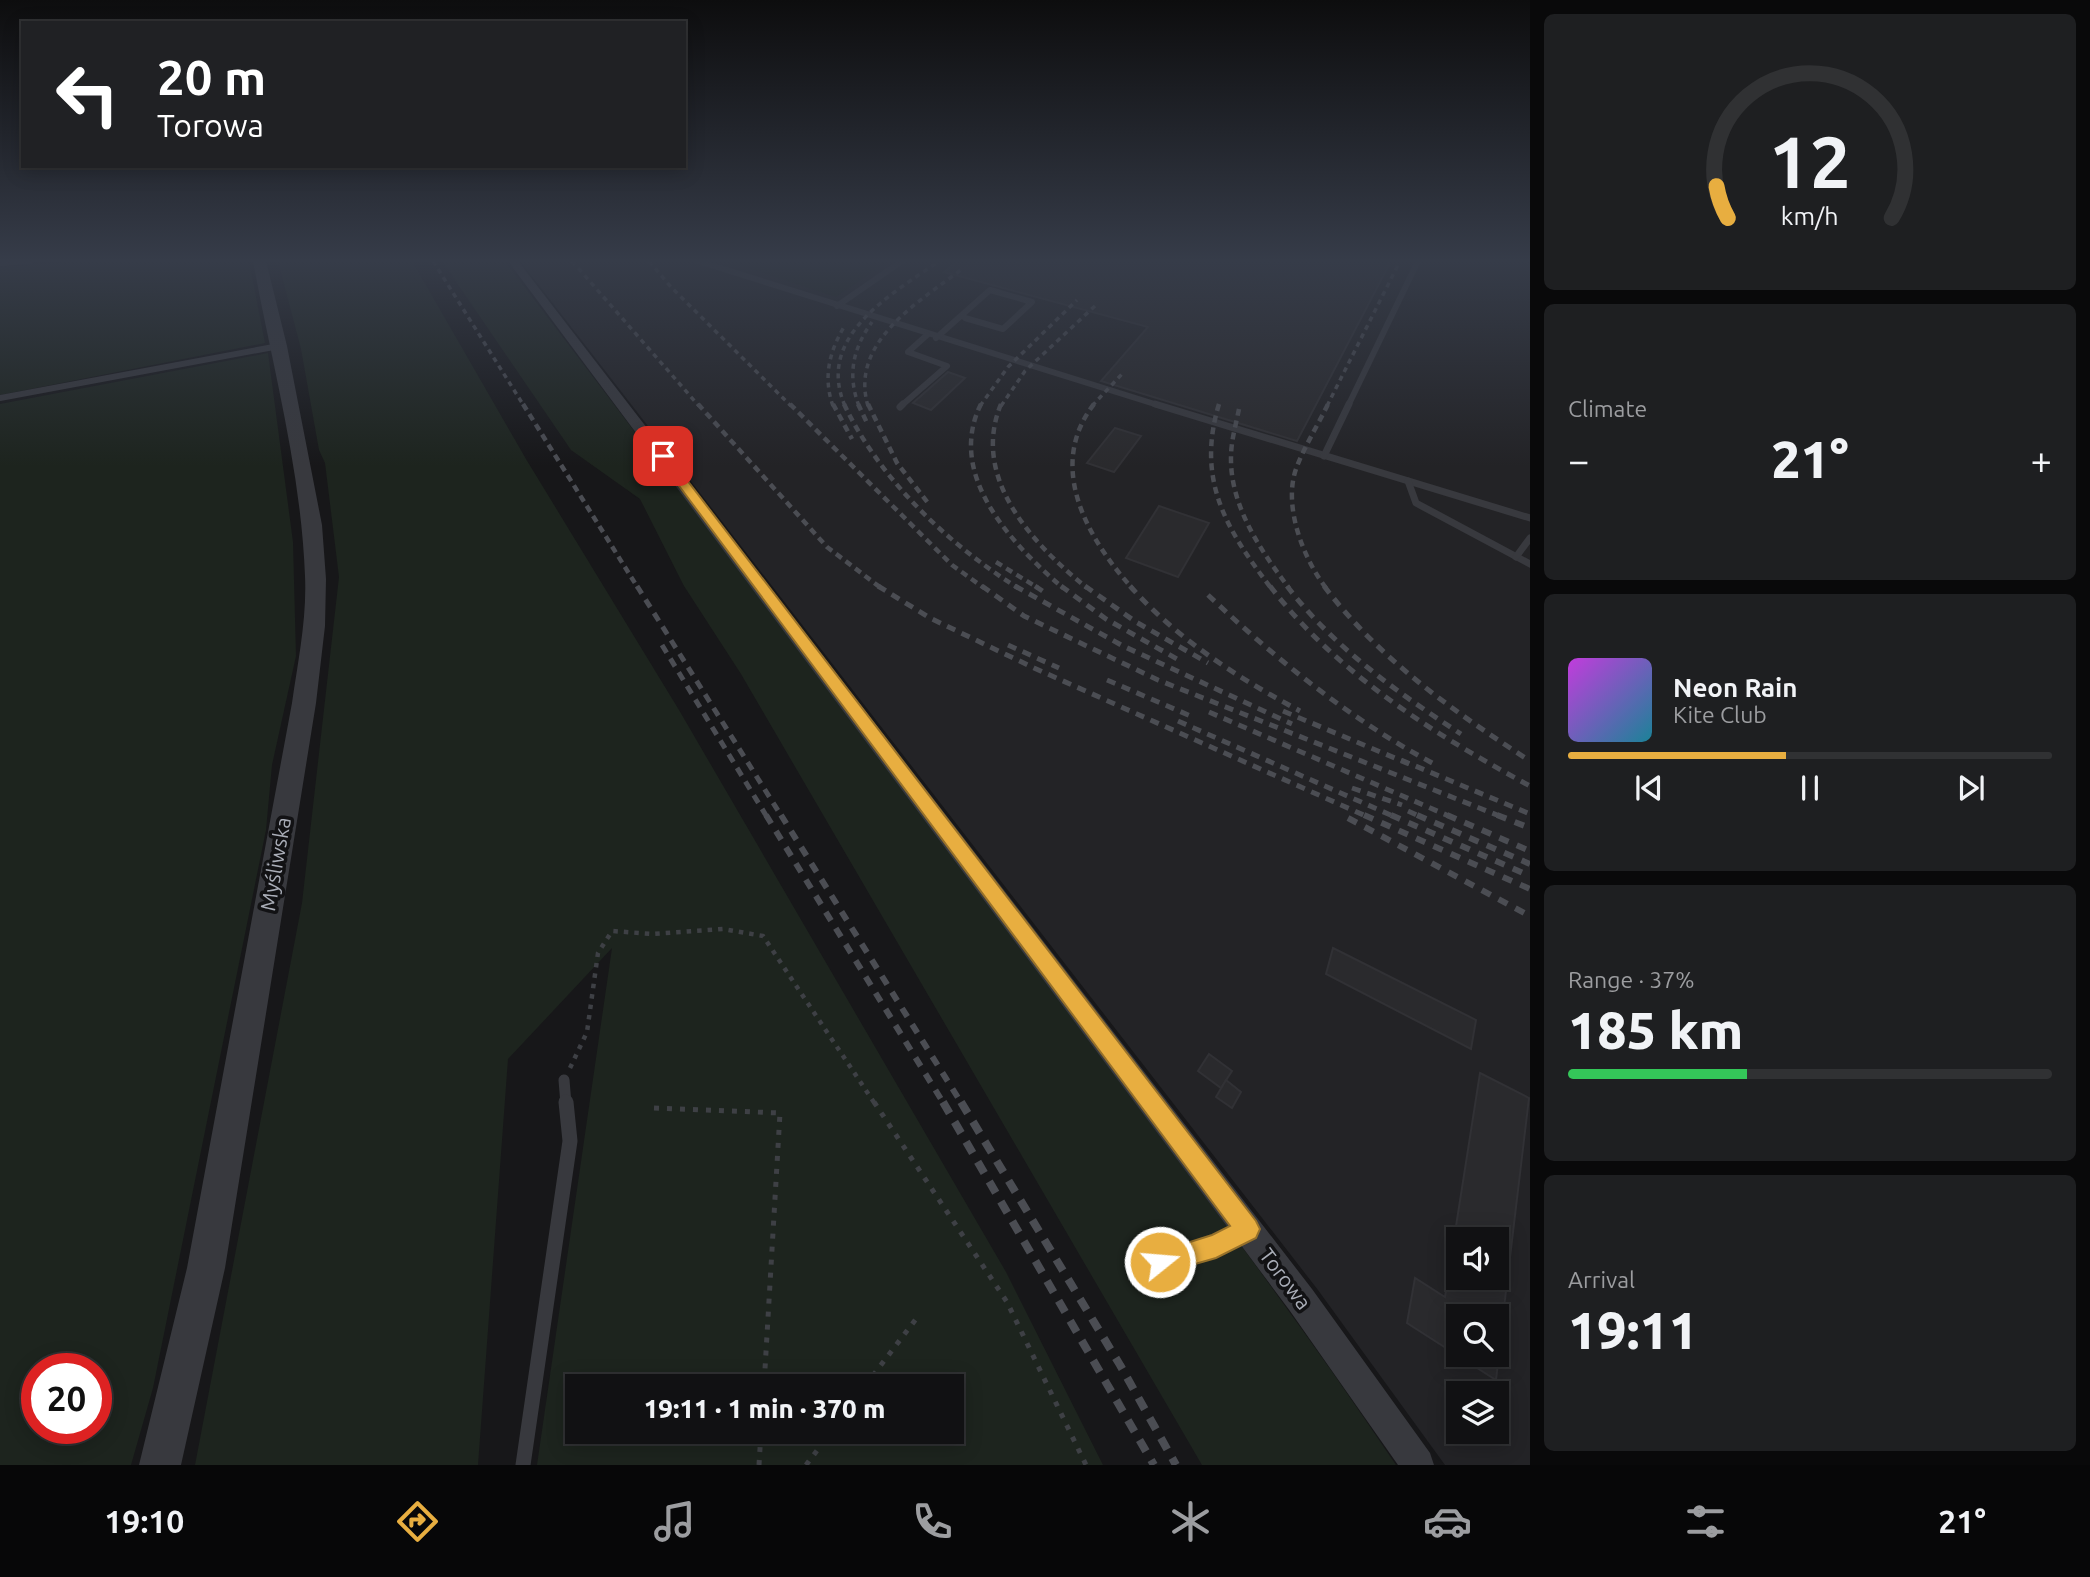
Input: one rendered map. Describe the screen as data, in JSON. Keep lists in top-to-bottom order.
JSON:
{
  "streets": {
    "street": ["Myśliwska", "Torowa"]
  },
  "page": {
    "turn": ["20 m", "Torowa"],
    "tile": [
      "Climate",
      ["Range · 37%", "185 km"],
      ["Arrival", "19:11"]
    ],
    "heat": ["−", "21°", "+"],
    "song": ["Neon Rain", "Kite Club"],
    "limit": "20",
    "trip": "19:11 · 1 min · 370 m",
    "tabs": ["19:10", "21°"],
    "gauge": ["12", "km/h"]
  }
}
